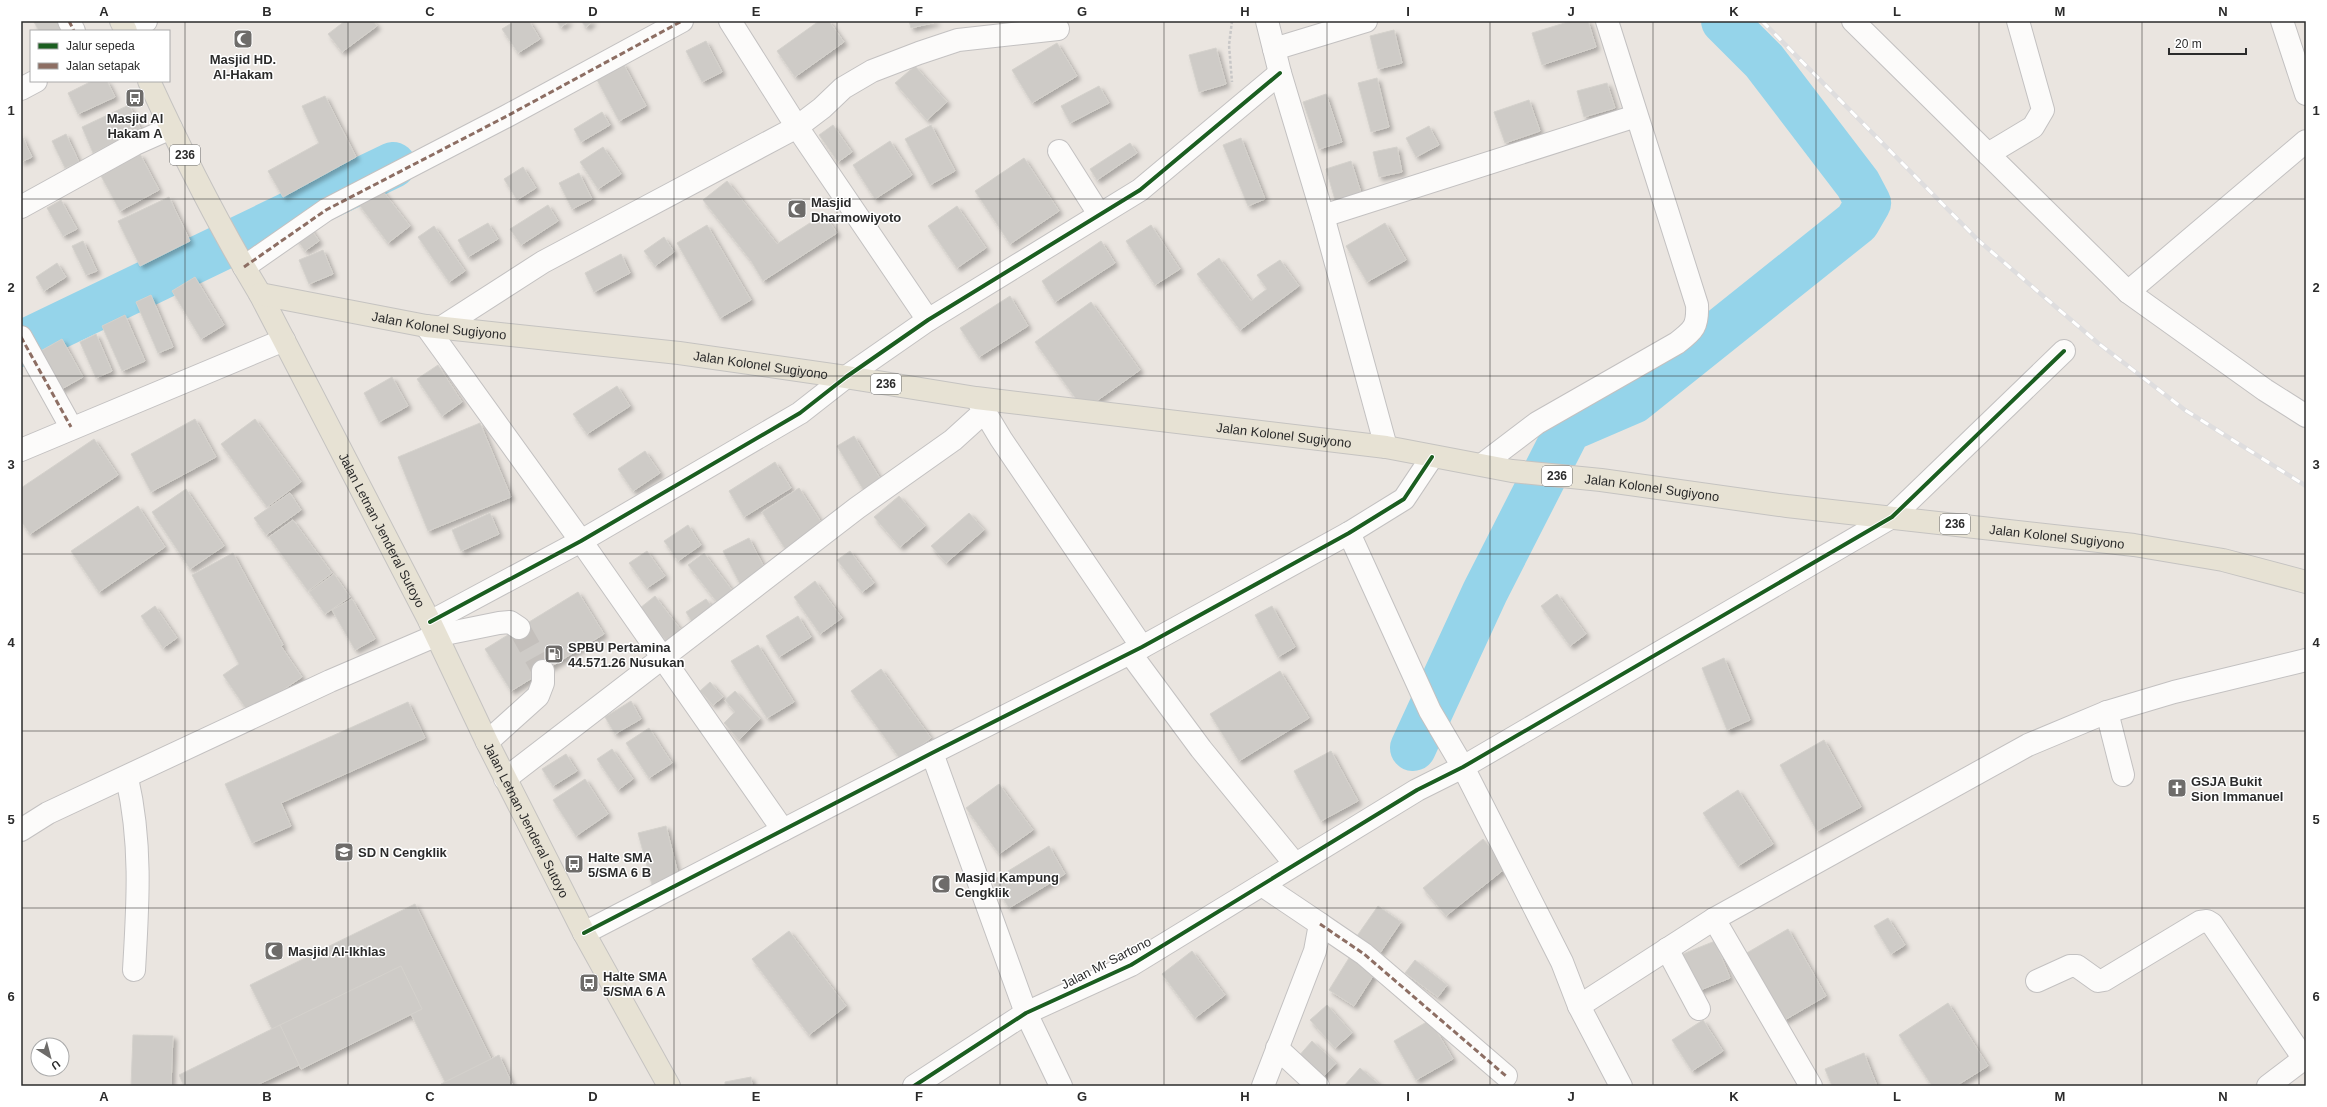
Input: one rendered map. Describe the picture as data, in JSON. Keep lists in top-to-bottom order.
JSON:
{
  "streets": {
    "main road": ["236", "Jalan Kolonel Sugiyono", "Jalan Letnan Jenderal Sutoyo"],
    "street": ["Jalan Mr Sartono"]
  },
  "crossings": [
    ["Jalan Kolonel Sugiyono", "Jalan Letnan Jenderal Sutoyo"],
    ["Jalan Kolonel Sugiyono", "Jalan Mr Sartono"]
  ],
  "places": {
    "mosque": [
      "Masjid HD. Al-Hakam",
      "Masjid Dharmowiyoto",
      "Masjid Kampung Cengklik",
      "Masjid Al-Ikhlas"
    ],
    "bus stop": ["Masjid Al Hakam A", "Halte SMA 5/SMA 6 B", "Halte SMA 5/SMA 6 A"],
    "fuel station": ["SPBU Pertamina 44.571.26 Nusukan"],
    "church": ["GSJA Bukit Sion Immanuel"],
    "school or university": ["SD N Cengklik"]
  },
  "legend": ["Jalur sepeda", "Jalan setapak"],
  "scale_bar": "20 m",
  "north": "bottom right",
  "grid": {
    "columns": [
      "A",
      "B",
      "C",
      "D",
      "E",
      "F",
      "G",
      "H",
      "I",
      "J",
      "K",
      "L",
      "M",
      "N"
    ],
    "rows": [
      "1",
      "2",
      "3",
      "4",
      "5",
      "6"
    ]
  }
}
